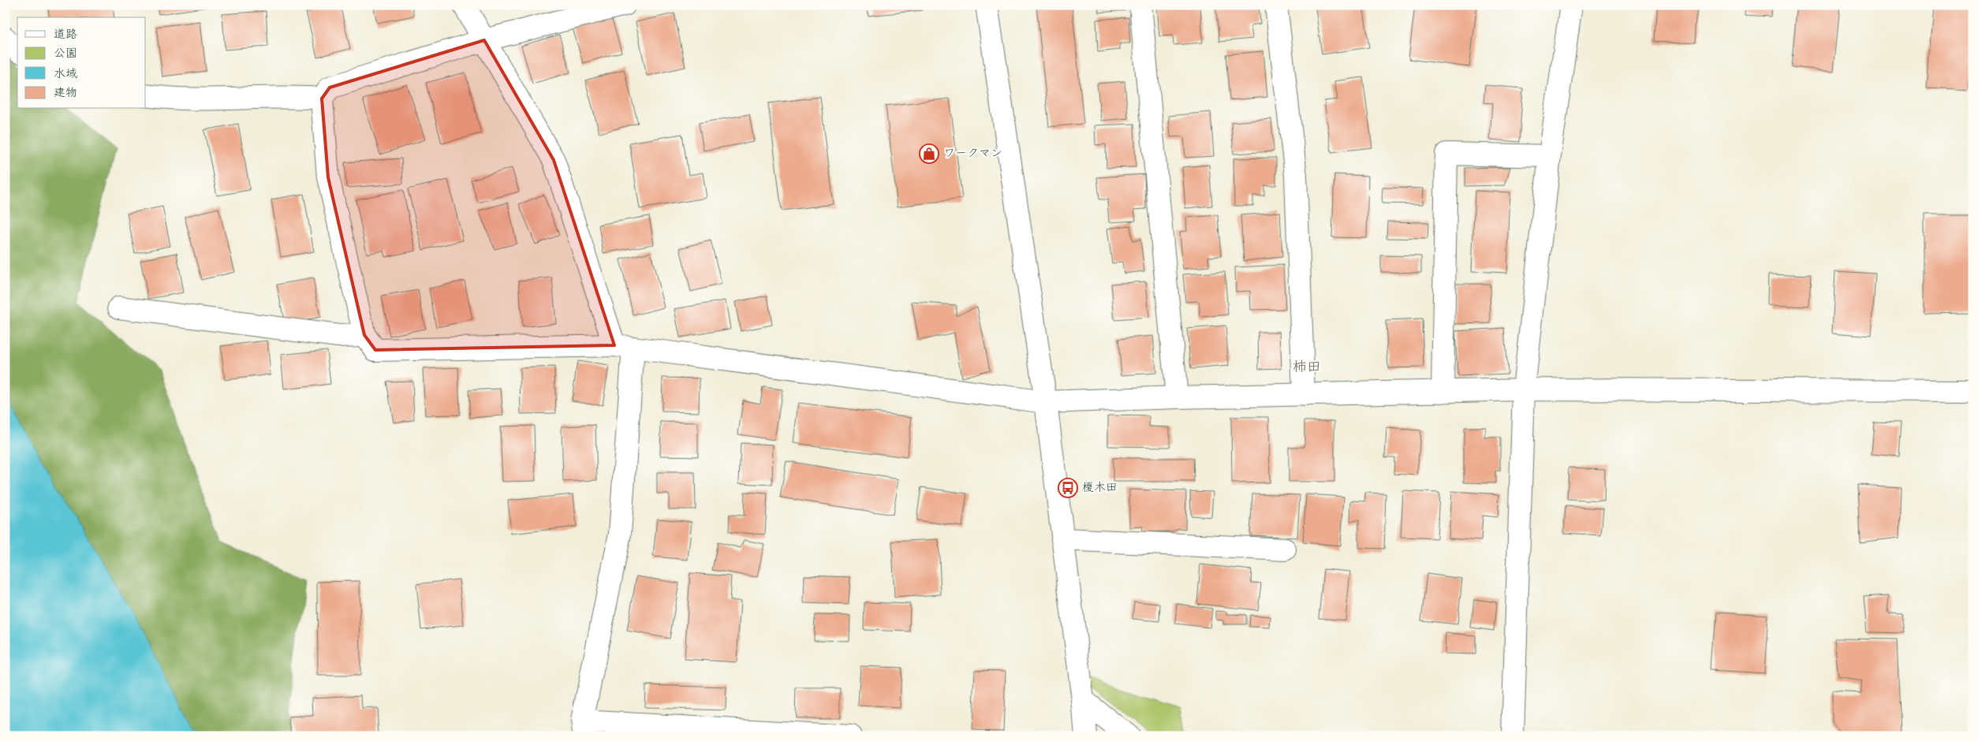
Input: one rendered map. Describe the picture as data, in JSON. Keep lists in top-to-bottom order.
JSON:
{
  "districts": ["柿田"],
  "places": {
    "shop": ["ワークマン"],
    "bus stop": ["榎木田"]
  },
  "legend": [
    "道路",
    "公園",
    "水域",
    "建物"
  ]
}
